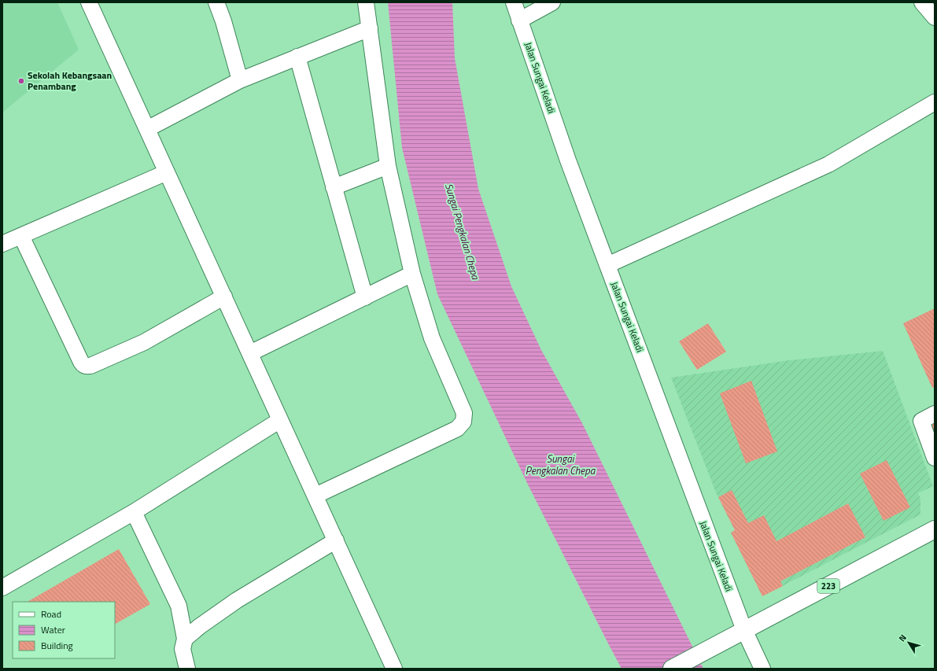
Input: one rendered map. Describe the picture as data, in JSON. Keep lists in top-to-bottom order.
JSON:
{
  "streets": {
    "main road": ["223"],
    "street": ["Jalan Sungai Keladi"]
  },
  "crossings": [
    ["Jalan Sungai Keladi", "223"]
  ],
  "water": ["Sungai Pengkalan Chepa"],
  "places": ["Sekolah Kebangsaan Penambang"],
  "legend": ["Road", "Water", "Building"],
  "north": "top left"
}
